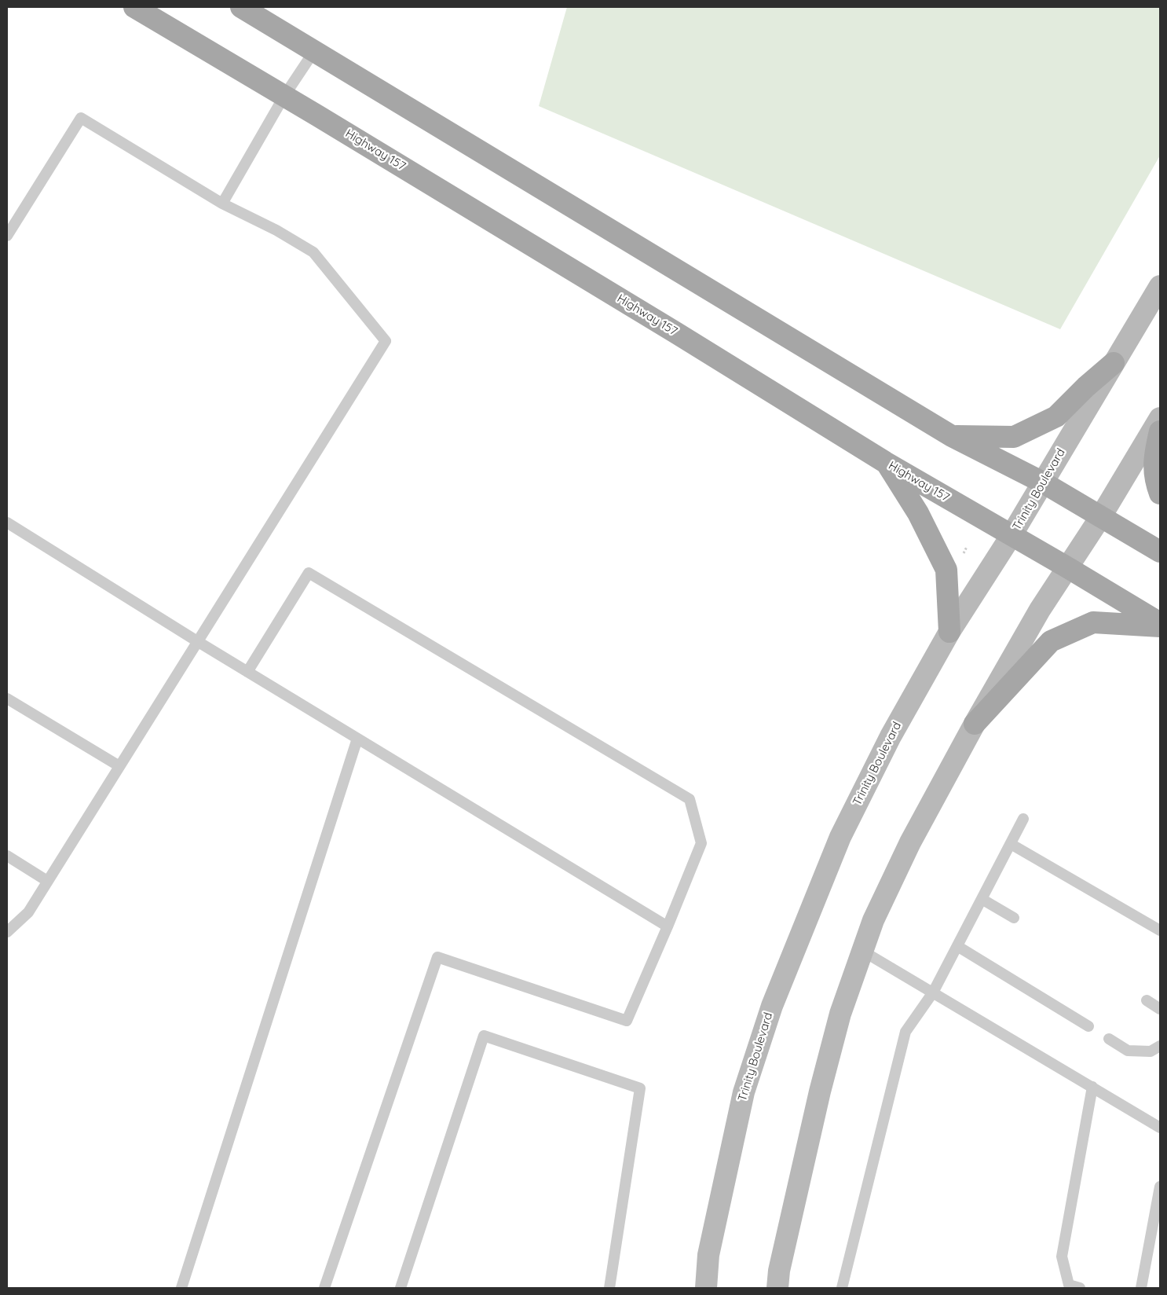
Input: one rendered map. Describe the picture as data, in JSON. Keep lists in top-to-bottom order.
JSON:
{
  "streets": {
    "main road": ["Highway 157", "Trinity Boulevard"]
  },
  "crossings": [
    ["Highway 157", "Trinity Boulevard"]
  ]
}
